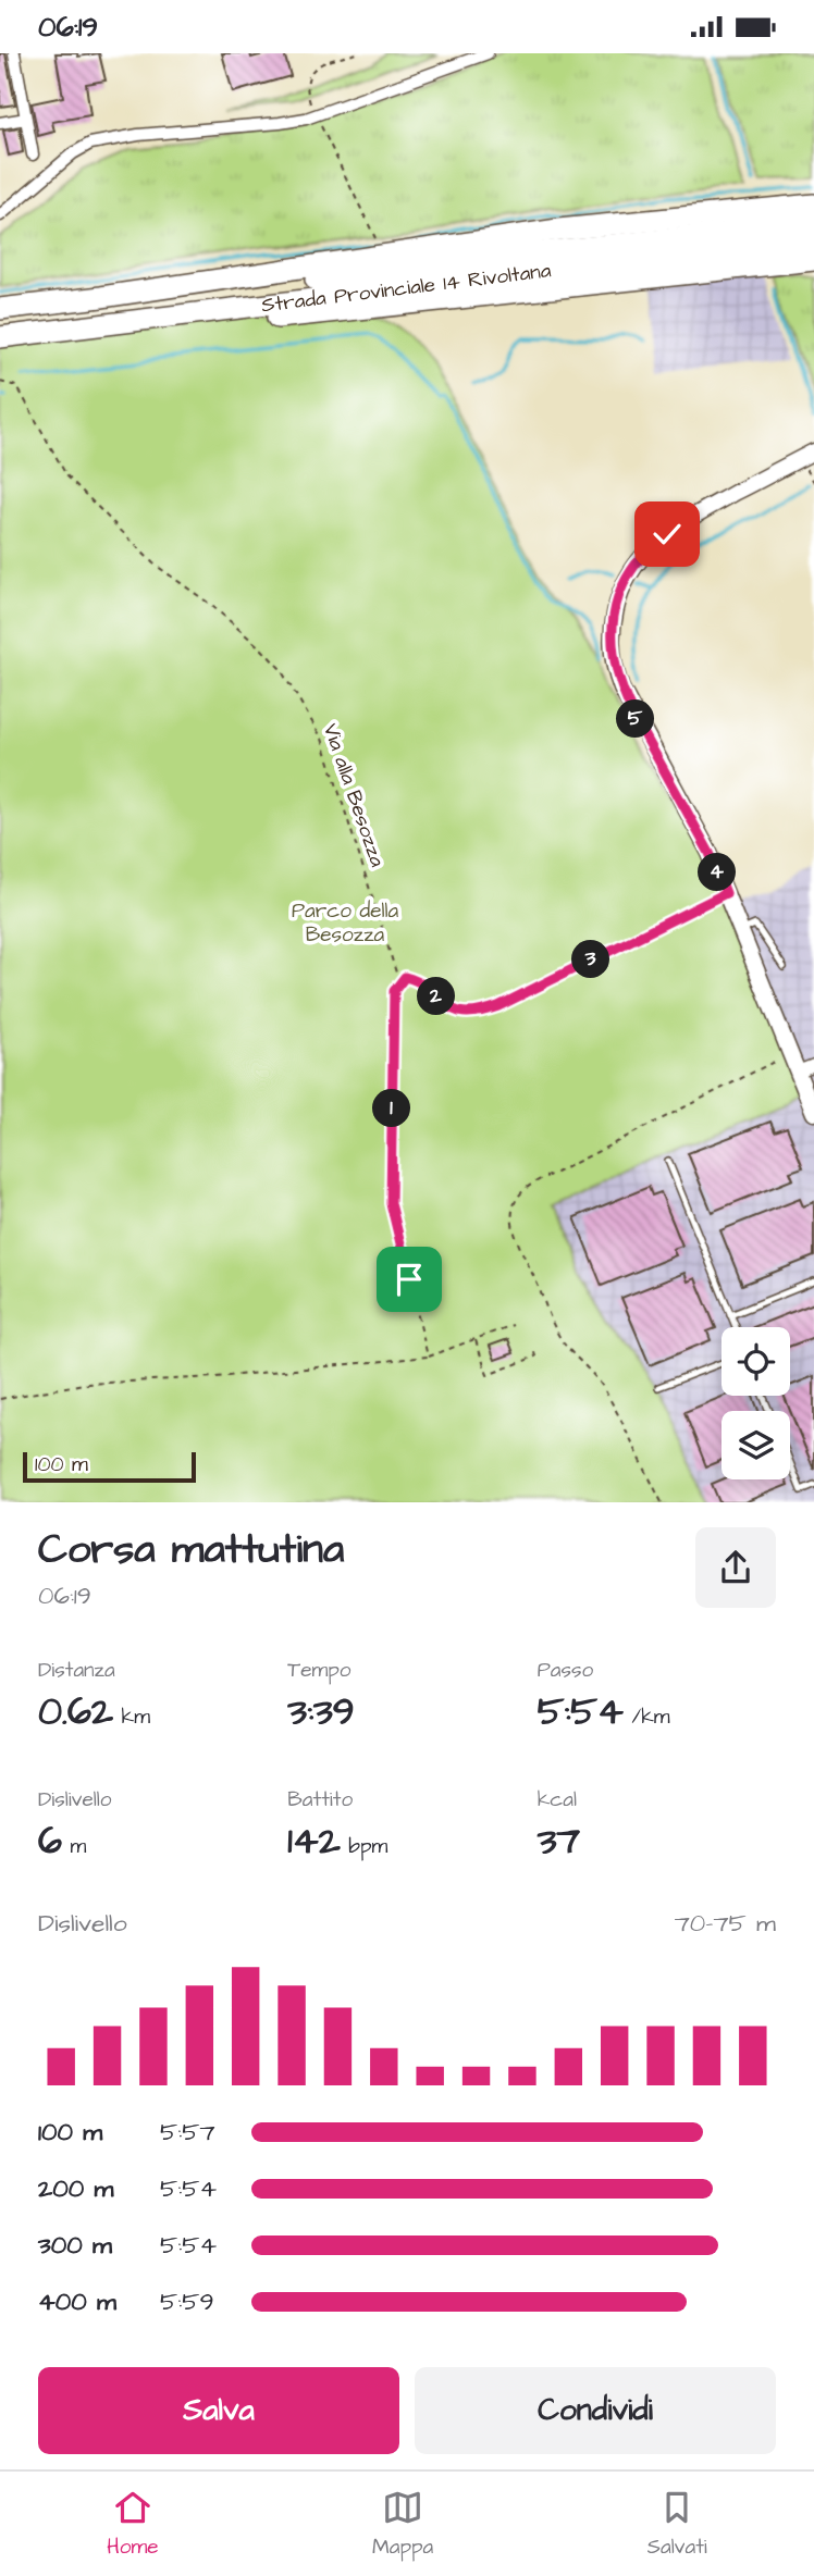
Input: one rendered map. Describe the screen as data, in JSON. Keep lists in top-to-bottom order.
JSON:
{
  "streets": {
    "highway": ["Strada Provinciale 14 Rivoltana"],
    "path": ["Via alla Besozza"]
  },
  "parks": ["Parco della Besozza"],
  "scale_bar": "100 m",
  "page": {
    "status": "06:19",
    "pins": [
      "5",
      "4",
      "3",
      "2",
      "1"
    ],
    "scale": "100 m",
    "heading": ["Corsa mattutina", "06:19"],
    "stats": [
      ["Distanza", "0.62 km"],
      ["Tempo", "3:39"],
      ["Passo", "5:54 /km"],
      ["Dislivello", "6 m"],
      ["Battito", "142 bpm"],
      ["kcal", "37"]
    ],
    "chart": ["Dislivello", "70–75 m"],
    "list": [
      {
        "name": "100 m",
        "note": "5:57"
      },
      {
        "name": "200 m",
        "note": "5:54"
      },
      {
        "name": "300 m",
        "note": "5:54"
      },
      {
        "name": "400 m",
        "note": "5:59"
      }
    ],
    "buttons": ["Salva", "Condividi"],
    "tabs": ["Home", "Mappa", "Salvati"]
  }
}
